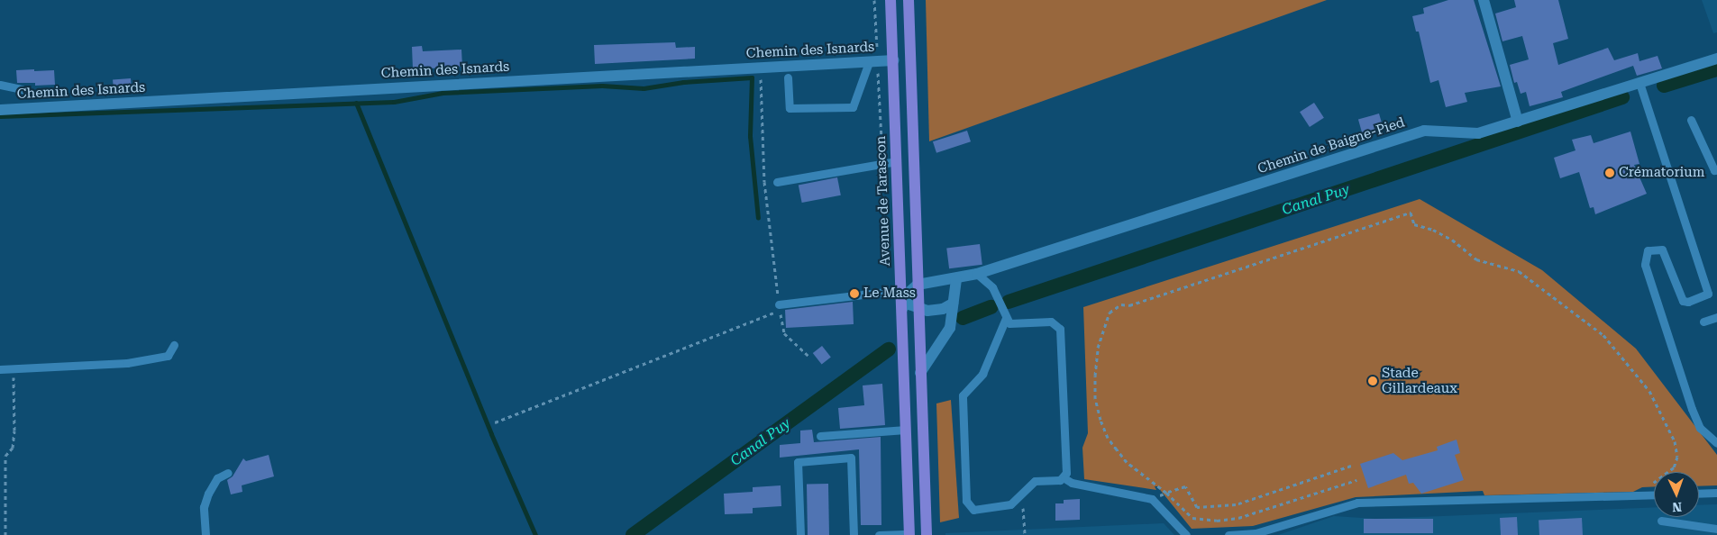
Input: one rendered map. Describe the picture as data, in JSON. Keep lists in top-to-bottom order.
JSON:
{
  "streets": {
    "main road": ["Avenue de Tarascon"],
    "street": ["Chemin des Isnards", "Chemin de Baigne-Pied"]
  },
  "crossings": [
    ["Chemin des Isnards", "Avenue de Tarascon"]
  ],
  "water": ["Canal Puy"],
  "places": ["Crématorium", "Le Mass", "Stade Gillardeaux"],
  "north": "bottom"
}
